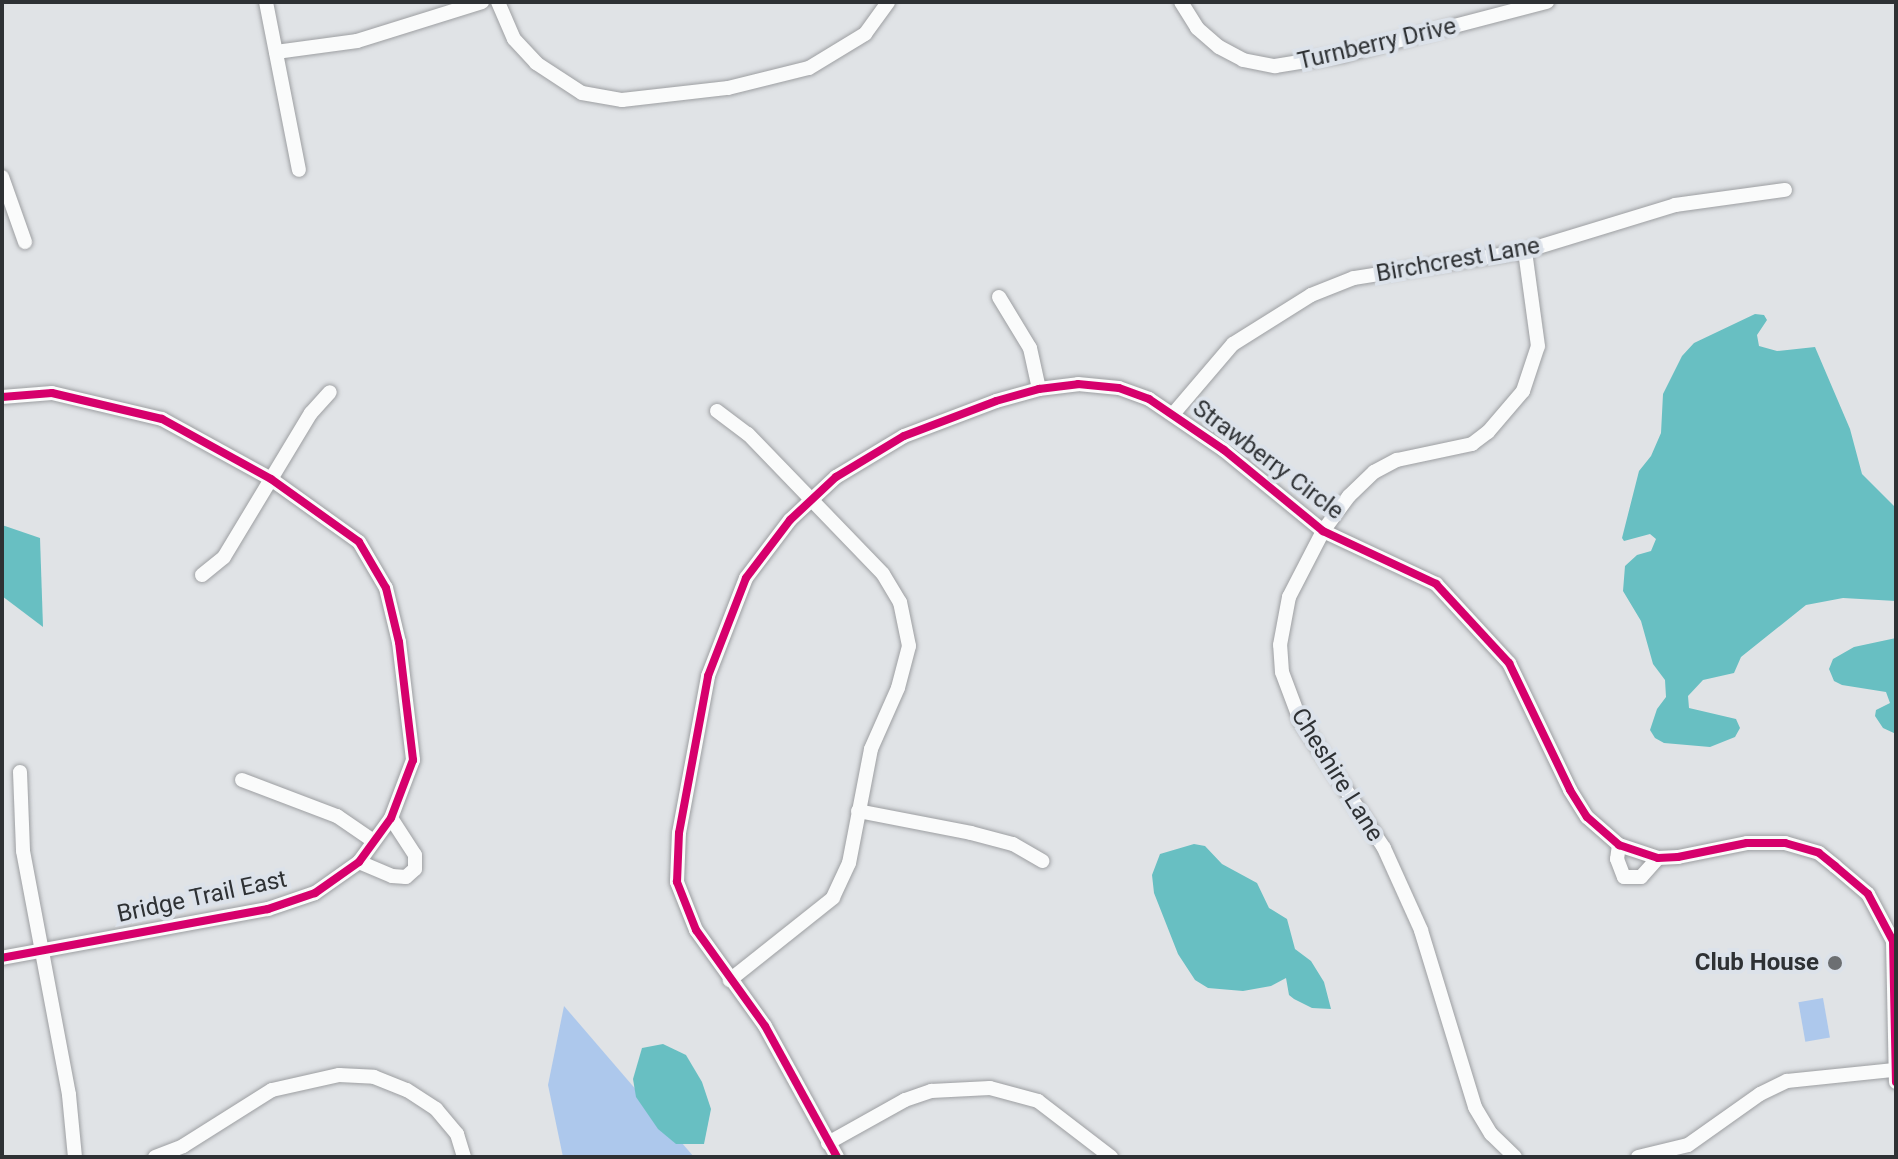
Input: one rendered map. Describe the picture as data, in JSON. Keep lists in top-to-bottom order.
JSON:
{
  "streets": {
    "street": [
      "Turnberry Drive",
      "Birchcrest Lane",
      "Strawberry Circle",
      "Cheshire Lane",
      "Bridge Trail East"
    ]
  },
  "crossings": [
    ["Birchcrest Lane", "Strawberry Circle"],
    ["Birchcrest Lane", "Cheshire Lane"],
    ["Strawberry Circle", "Cheshire Lane"]
  ],
  "places": ["Club House"]
}
